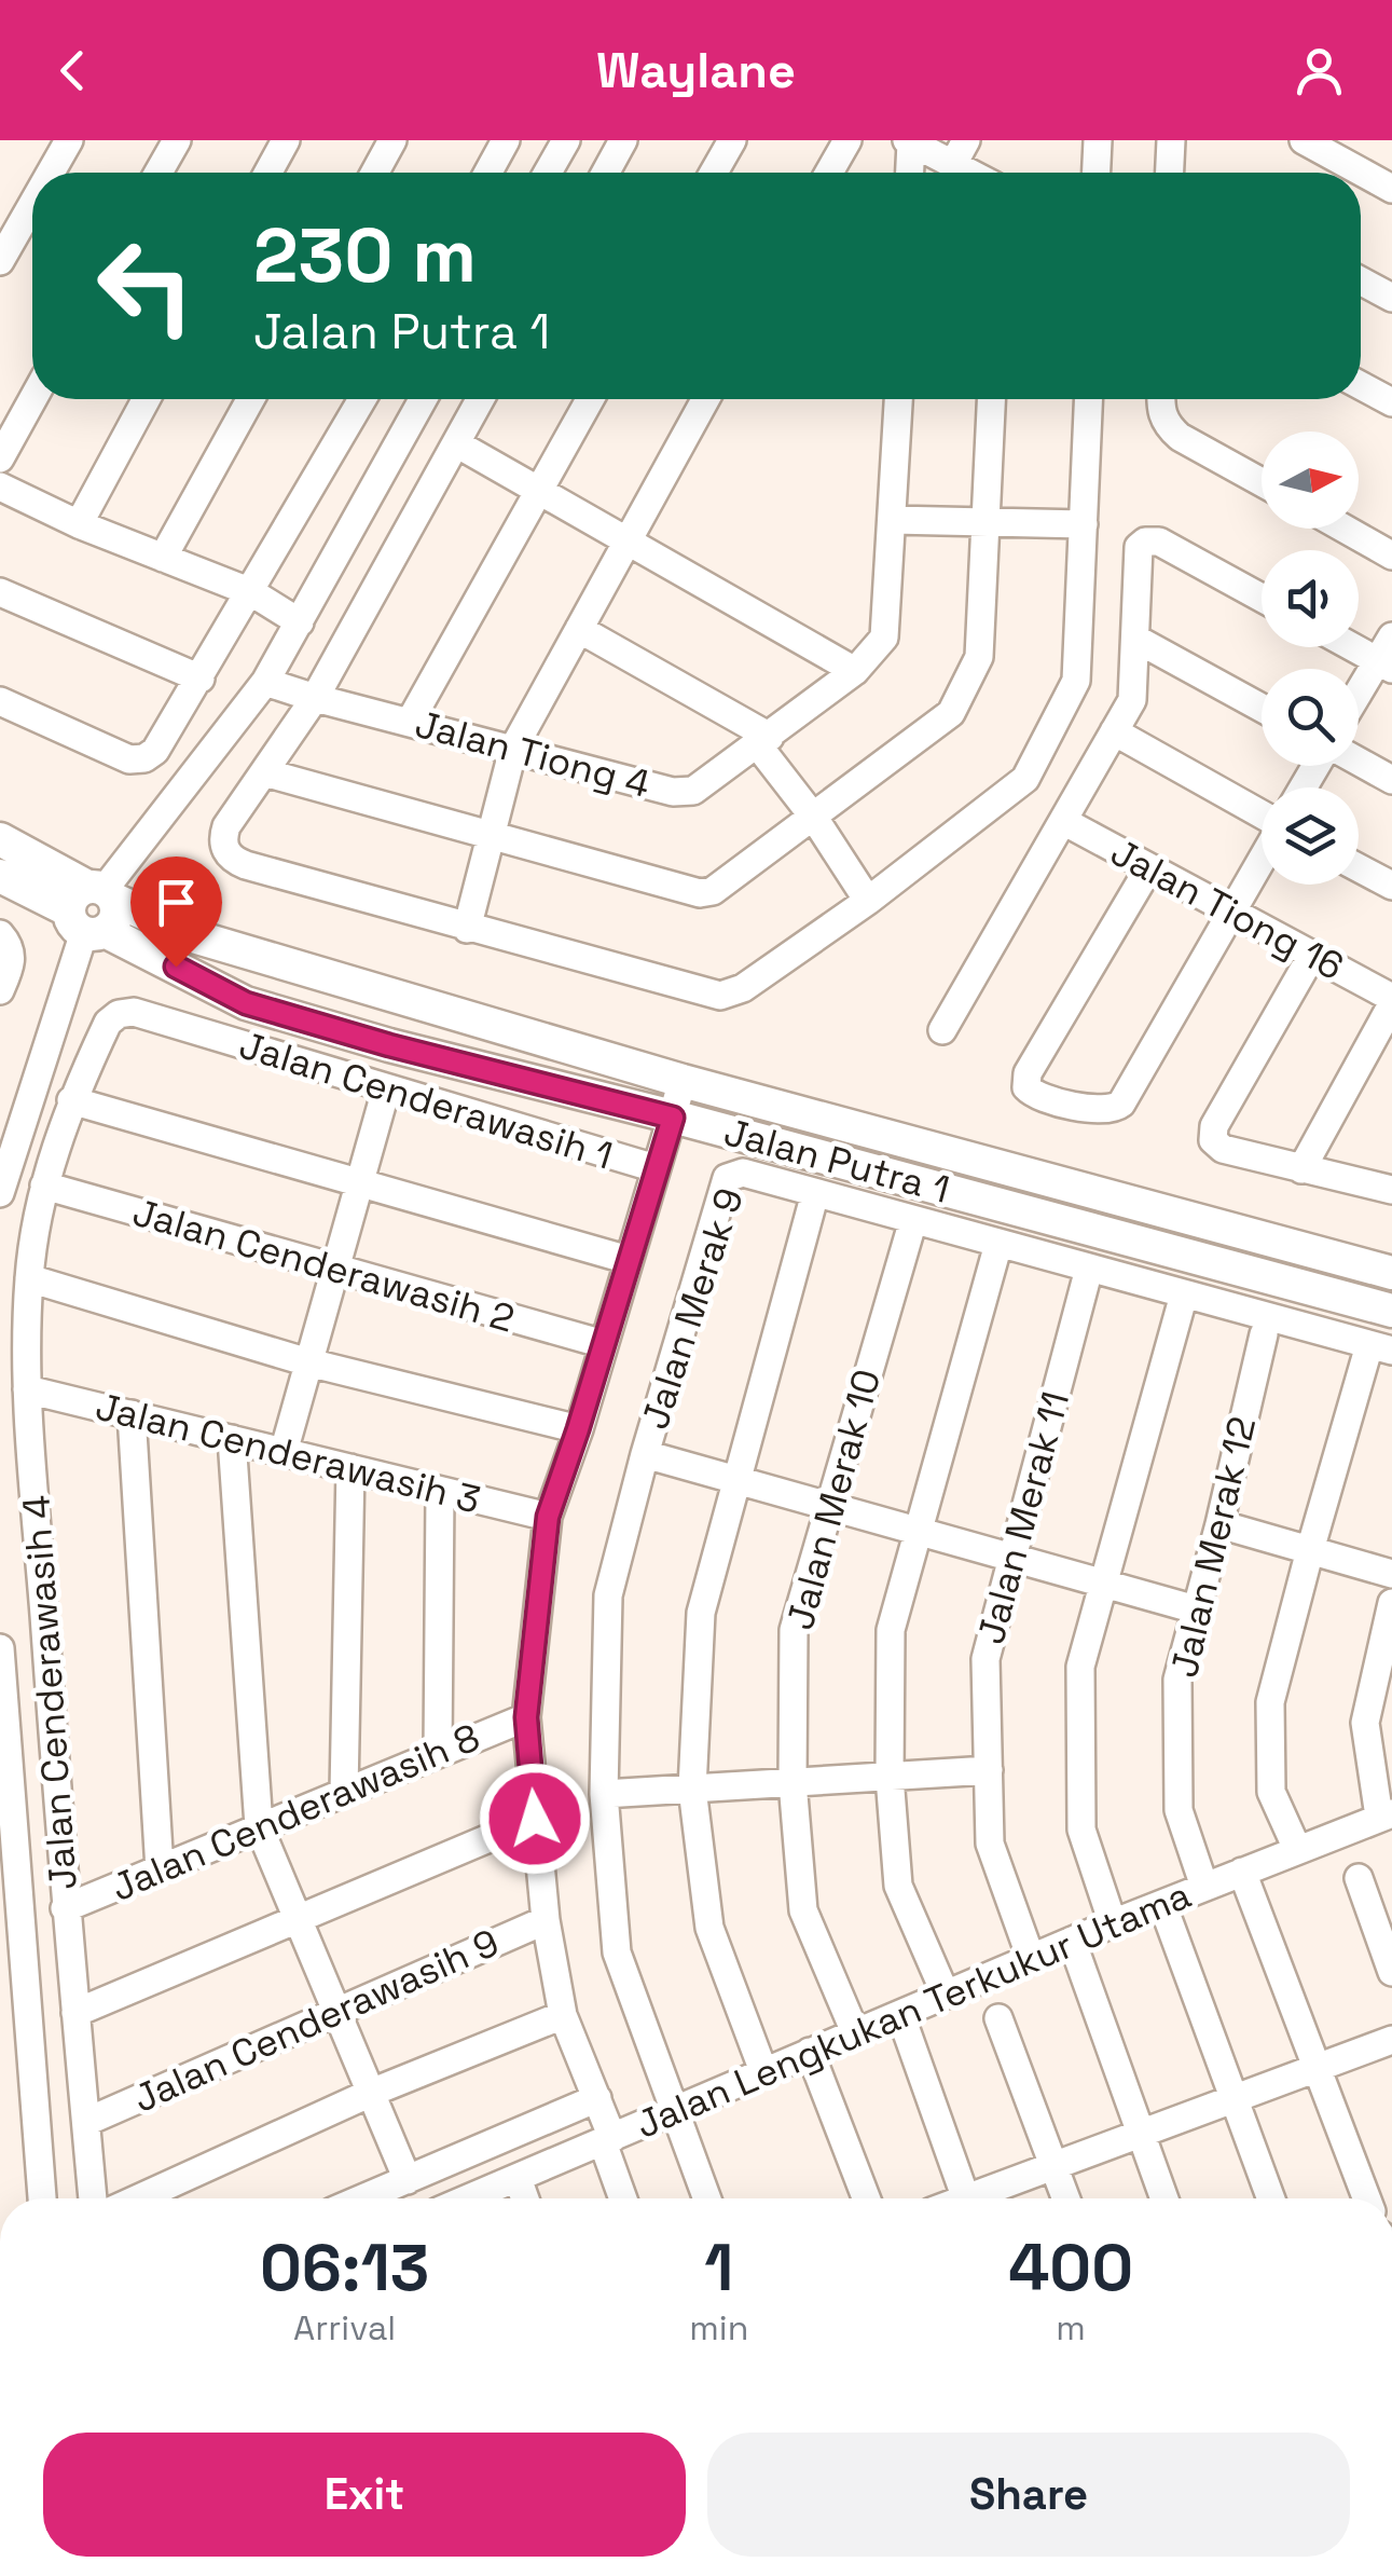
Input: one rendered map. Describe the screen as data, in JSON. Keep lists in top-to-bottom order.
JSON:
{
  "streets": {
    "main road": ["Jalan Putra 1"],
    "street": [
      "Jalan Tiong 4",
      "Jalan Tiong 16",
      "Jalan Cenderawasih 1",
      "Jalan Cenderawasih 2",
      "Jalan Merak 9",
      "Jalan Cenderawasih 3",
      "Jalan Merak 10",
      "Jalan Merak 11",
      "Jalan Merak 12",
      "Jalan Cenderawasih 4",
      "Jalan Cenderawasih 8",
      "Jalan Lengkukan Terkukur Utama",
      "Jalan Cenderawasih 9"
    ]
  },
  "crossings": [
    ["Jalan Cenderawasih 1", "Jalan Cenderawasih 4"],
    ["Jalan Cenderawasih 2", "Jalan Cenderawasih 4"],
    ["Jalan Merak 9", "Jalan Merak 10"],
    ["Jalan Merak 9", "Jalan Merak 11"],
    ["Jalan Merak 9", "Jalan Lengkukan Terkukur Utama"],
    ["Jalan Cenderawasih 3", "Jalan Cenderawasih 4"],
    ["Jalan Merak 10", "Jalan Lengkukan Terkukur Utama"],
    ["Jalan Merak 11", "Jalan Lengkukan Terkukur Utama"],
    ["Jalan Merak 12", "Jalan Lengkukan Terkukur Utama"],
    ["Jalan Cenderawasih 4", "Jalan Cenderawasih 8"],
    ["Jalan Cenderawasih 4", "Jalan Cenderawasih 9"]
  ],
  "north": "right",
  "page": {
    "header": "Waylane",
    "turn": ["230 m", "Jalan Putra 1"],
    "eta": [
      "06:13",
      "Arrival",
      "1",
      "min",
      "400",
      "m"
    ],
    "buttons": ["Exit", "Share"]
  }
}
